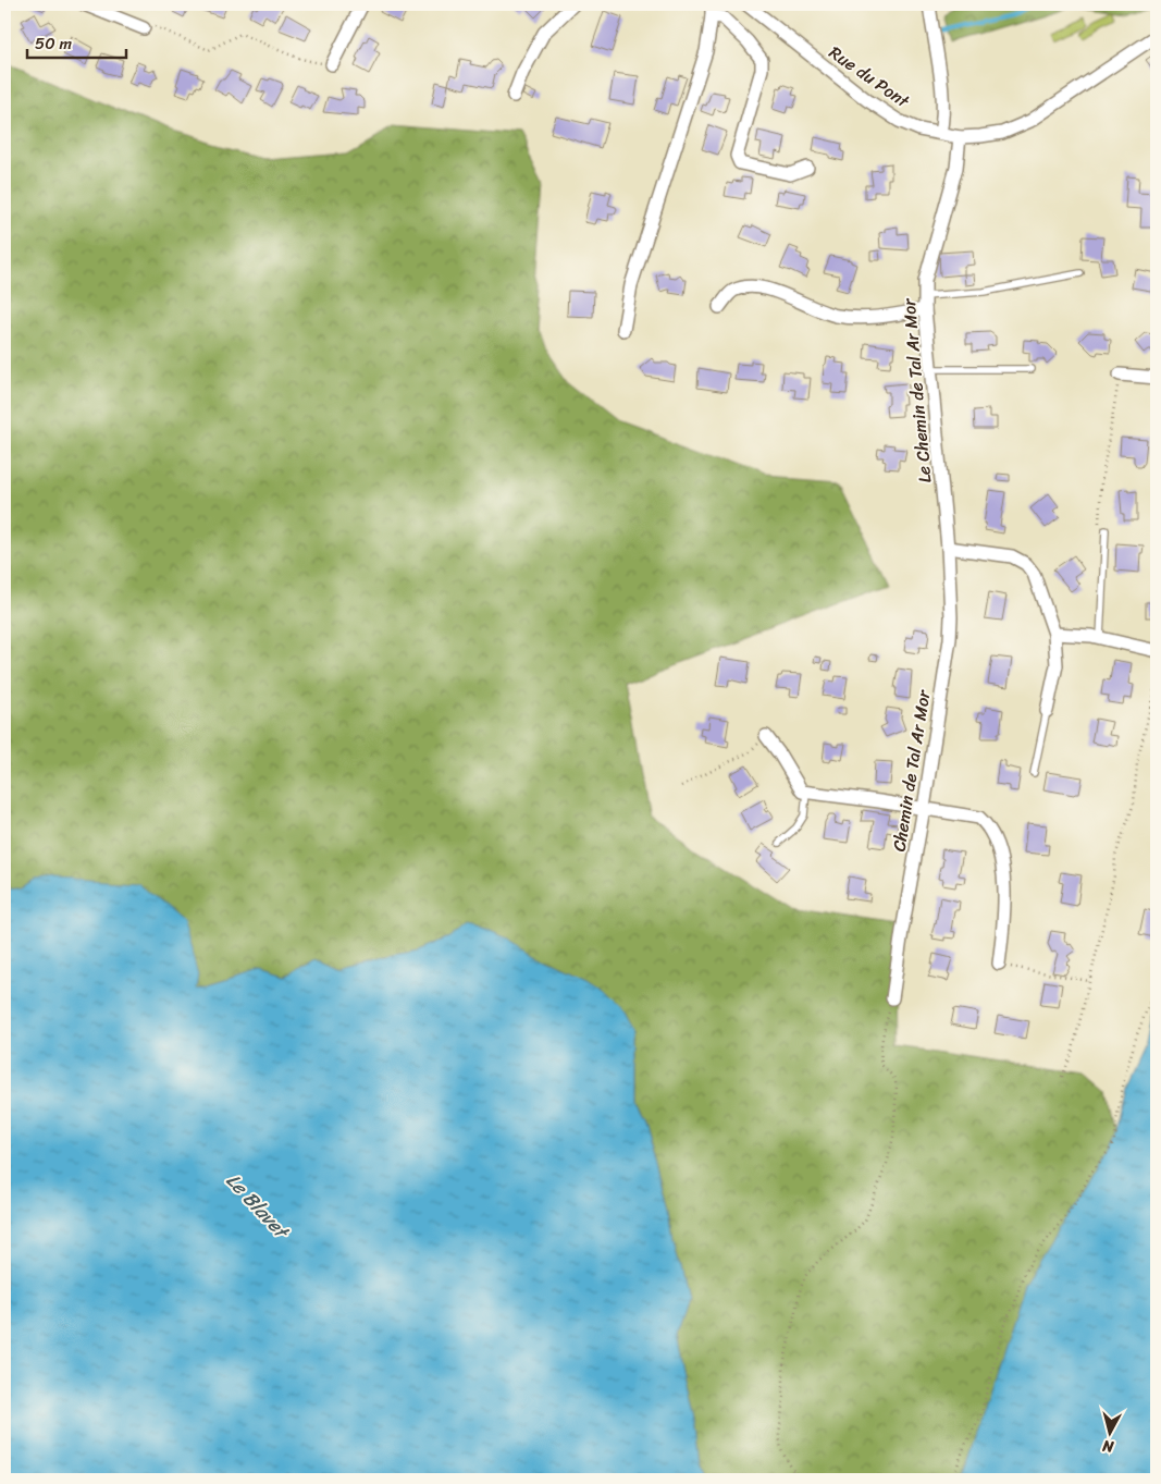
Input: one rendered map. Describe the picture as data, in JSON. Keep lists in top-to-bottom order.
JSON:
{
  "streets": {
    "street": ["Rue du Pont", "Le Chemin de Tal Ar Mor", "Chemin de Tal Ar Mor"]
  },
  "crossings": [
    ["Rue du Pont", "Le Chemin de Tal Ar Mor"],
    ["Le Chemin de Tal Ar Mor", "Chemin de Tal Ar Mor"]
  ],
  "water": ["Le Blavet"],
  "scale_bar": "50 m",
  "north": "bottom"
}
